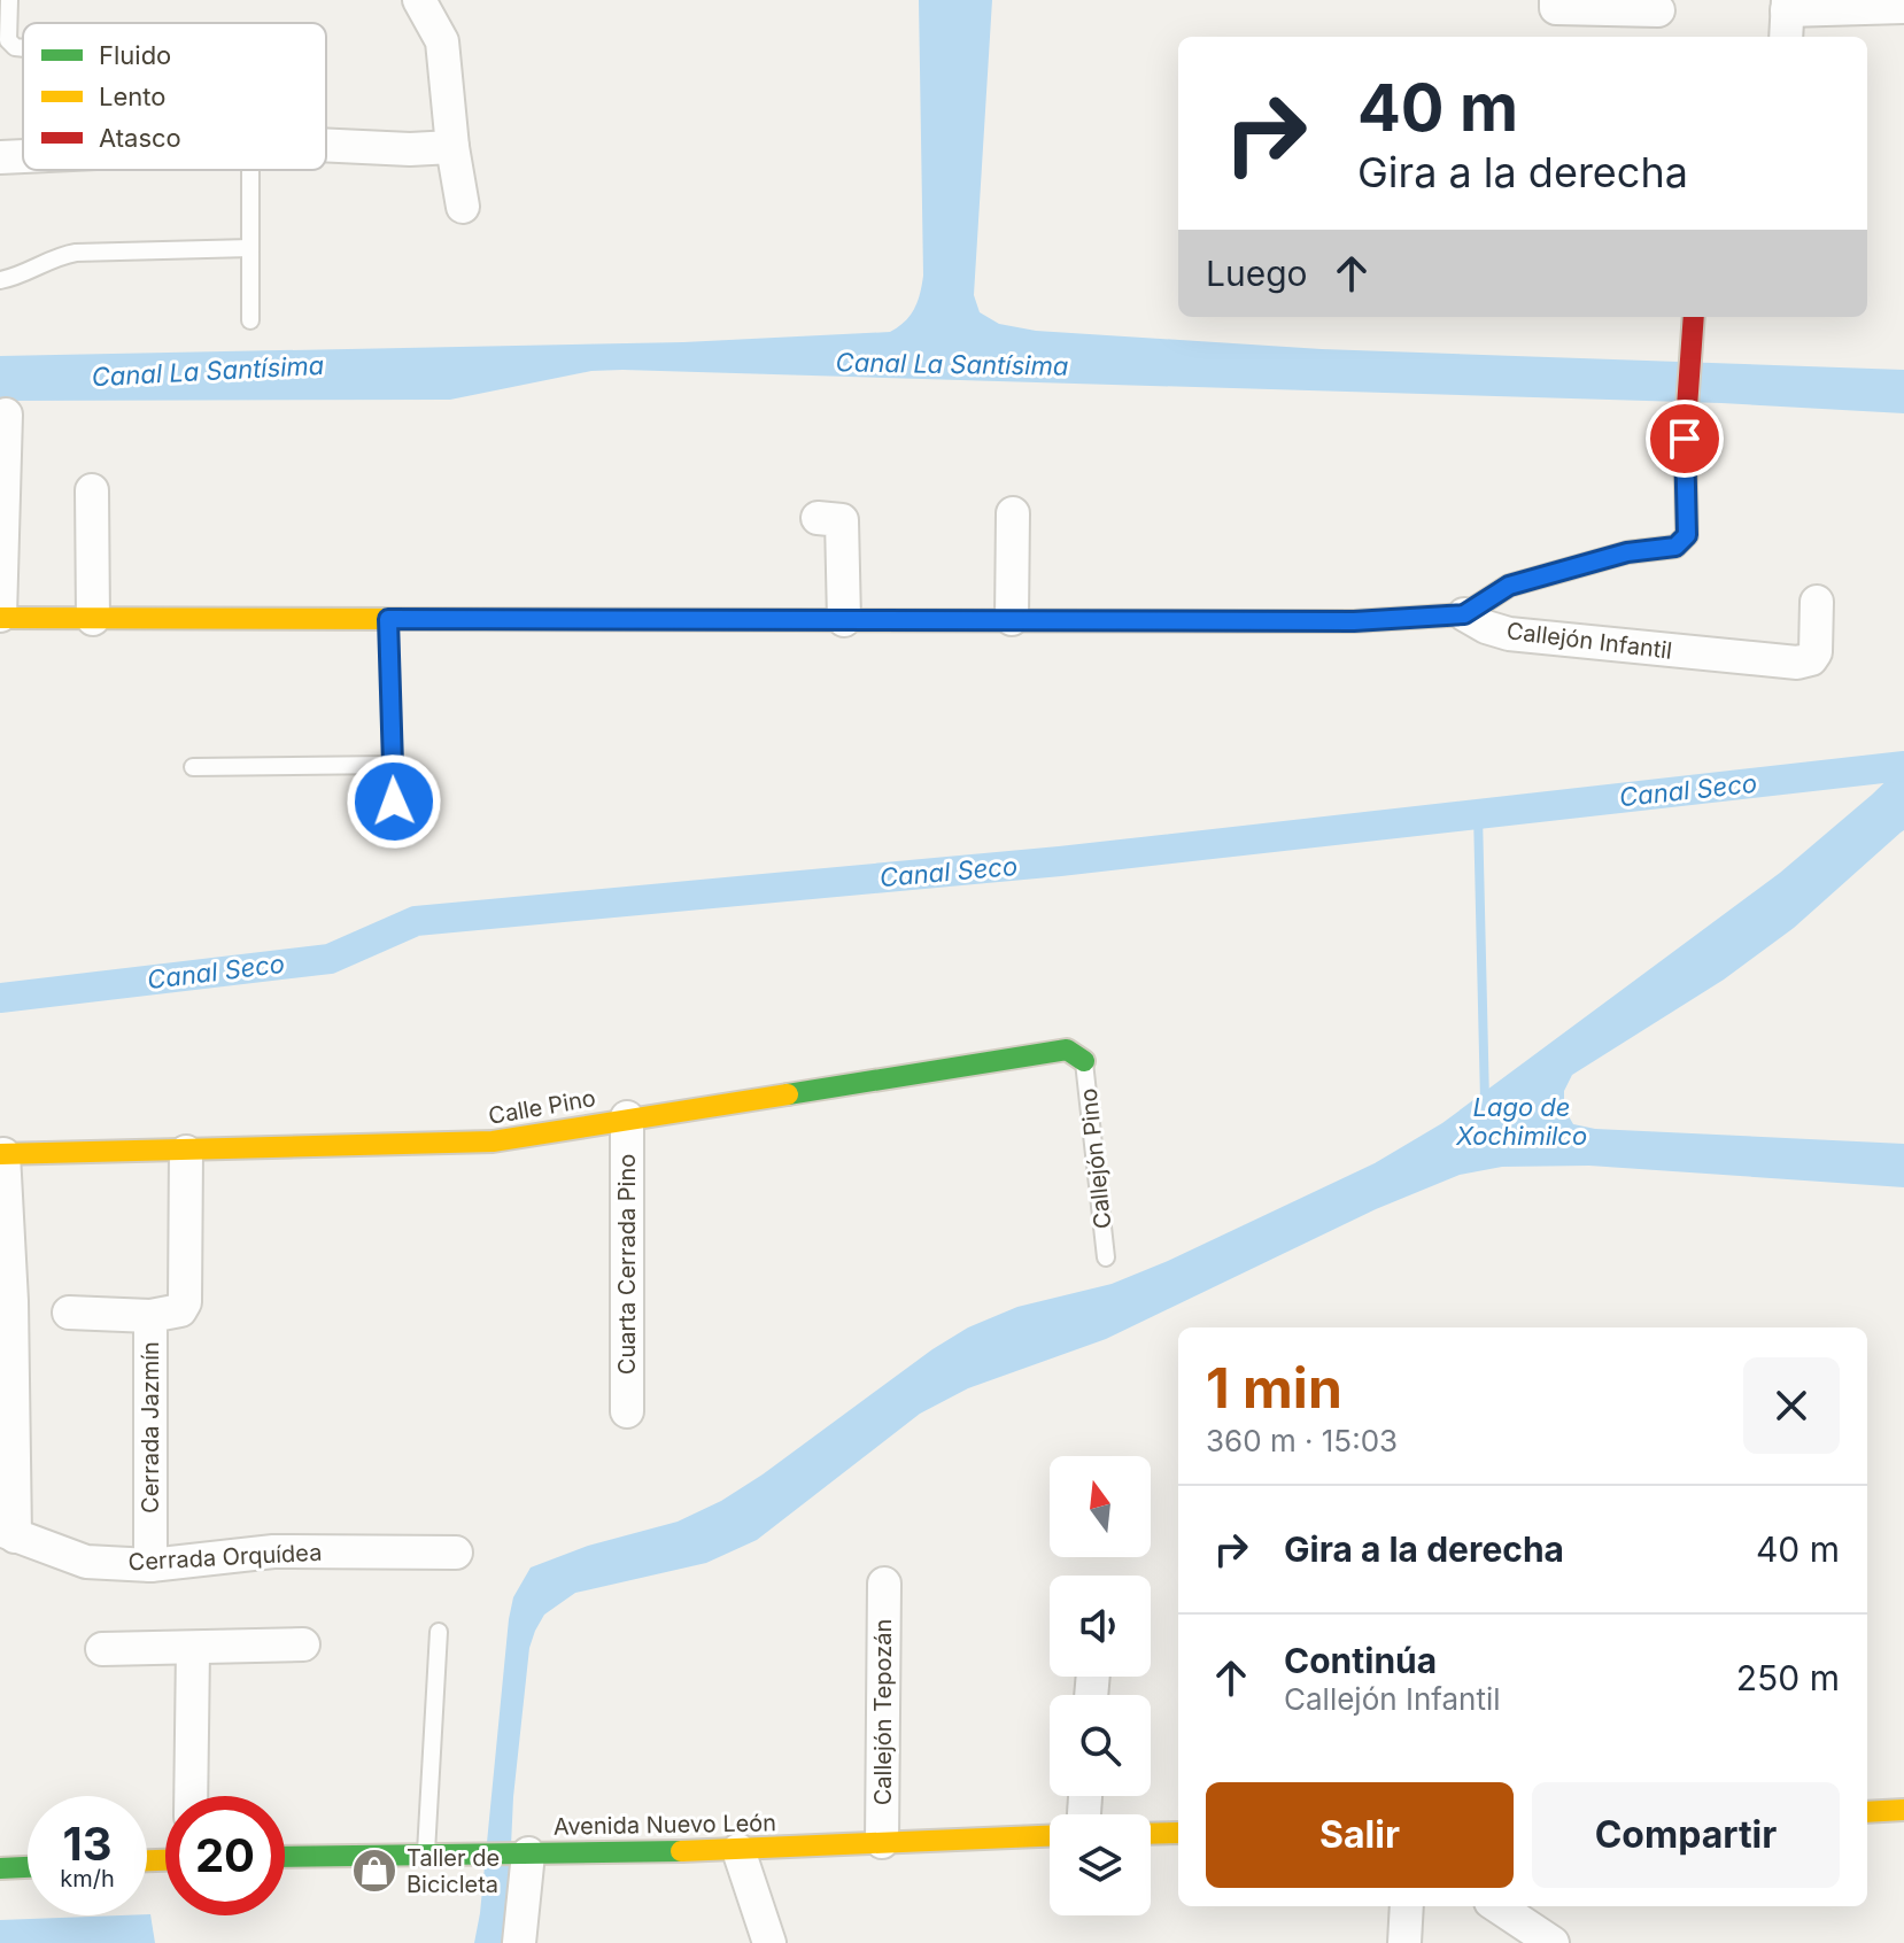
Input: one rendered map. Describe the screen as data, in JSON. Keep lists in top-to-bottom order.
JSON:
{
  "streets": {
    "street": [
      "Callejón Infantil",
      "Calle Pino",
      "Cuarta Cerrada Pino",
      "Cerrada Jazmín",
      "Cerrada Orquídea",
      "Callejón Tepozán",
      "Avenida Nuevo León"
    ],
    "lane": ["Callejón Pino"]
  },
  "crossings": [
    ["Calle Pino", "Callejón Pino"],
    ["Calle Pino", "Cuarta Cerrada Pino"],
    ["Calle Pino", "Cerrada Jazmín"],
    ["Cerrada Jazmín", "Cerrada Orquídea"],
    ["Callejón Tepozán", "Avenida Nuevo León"]
  ],
  "water": ["Canal La Santísima", "Canal Seco", "Lago de Xochimilco"],
  "places": {
    "shop": ["Taller de Bicicleta"]
  },
  "legend": ["Fluido", "Lento", "Atasco"],
  "north": "top",
  "page": {
    "turn": ["40 m", "Gira a la derecha"],
    "then": "Luego",
    "heading": ["1 min", "360 m · 15:03"],
    "list": [
      {
        "name": "Gira a la derecha",
        "value": "40 m"
      },
      {
        "name": "Continúa",
        "note": "Callejón Infantil",
        "value": "250 m"
      }
    ],
    "buttons": ["Salir", "Compartir"],
    "speed": "13 km/h",
    "limit": "20"
  }
}
